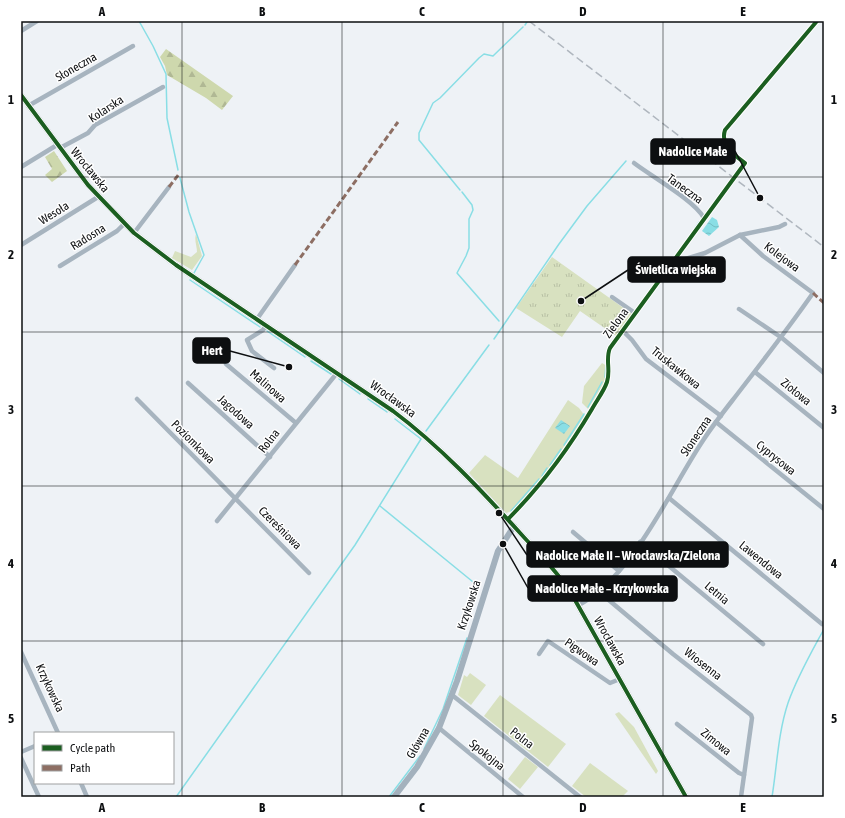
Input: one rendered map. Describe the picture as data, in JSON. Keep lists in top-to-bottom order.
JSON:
{
  "streets": {
    "street": [
      "Słoneczna",
      "Kolarska",
      "Wrocławska",
      "Taneczna",
      "Wesoła",
      "Radosna",
      "Kolejowa",
      "Zielona",
      "Truskawkowa",
      "Malinowa",
      "Ziołowa",
      "Jagodowa",
      "Rolna",
      "Poziomkowa",
      "Cyprysowa",
      "Czereśniowa",
      "Lawendowa",
      "Letnia",
      "Krzykowska",
      "Pigwowa",
      "Wiosenna",
      "Polna",
      "Zimowa",
      "Główna",
      "Spokojna"
    ]
  },
  "crossings": [
    ["Słoneczna", "Wrocławska"],
    ["Słoneczna", "Kolejowa"],
    ["Słoneczna", "Truskawkowa"],
    ["Słoneczna", "Ziołowa"],
    ["Słoneczna", "Cyprysowa"],
    ["Słoneczna", "Lawendowa"],
    ["Słoneczna", "Letnia"],
    ["Słoneczna", "Wiosenna"],
    ["Kolarska", "Wrocławska"],
    ["Wrocławska", "Wesoła"],
    ["Wrocławska", "Radosna"],
    ["Wrocławska", "Zielona"],
    ["Wrocławska", "Rolna"],
    ["Wrocławska", "Krzykowska"],
    ["Wrocławska", "Pigwowa"],
    ["Taneczna", "Zielona"],
    ["Zielona", "Truskawkowa"],
    ["Malinowa", "Rolna"],
    ["Jagodowa", "Rolna"],
    ["Rolna", "Poziomkowa"],
    ["Rolna", "Czereśniowa"],
    ["Poziomkowa", "Czereśniowa"],
    ["Krzykowska", "Polna"],
    ["Krzykowska", "Główna"],
    ["Wiosenna", "Zimowa"],
    ["Polna", "Główna"],
    ["Główna", "Spokojna"]
  ],
  "places": [
    "Nadolice Małe",
    "Świetlica wiejska",
    "Hert",
    "Nadolice Małe II – Wrocławska/Zielona",
    "Nadolice Małe – Krzykowska"
  ],
  "legend": ["Cycle path", "Path"],
  "grid": {
    "columns": [
      "A",
      "B",
      "C",
      "D",
      "E"
    ],
    "rows": [
      "1",
      "2",
      "3",
      "4",
      "5"
    ]
  }
}
